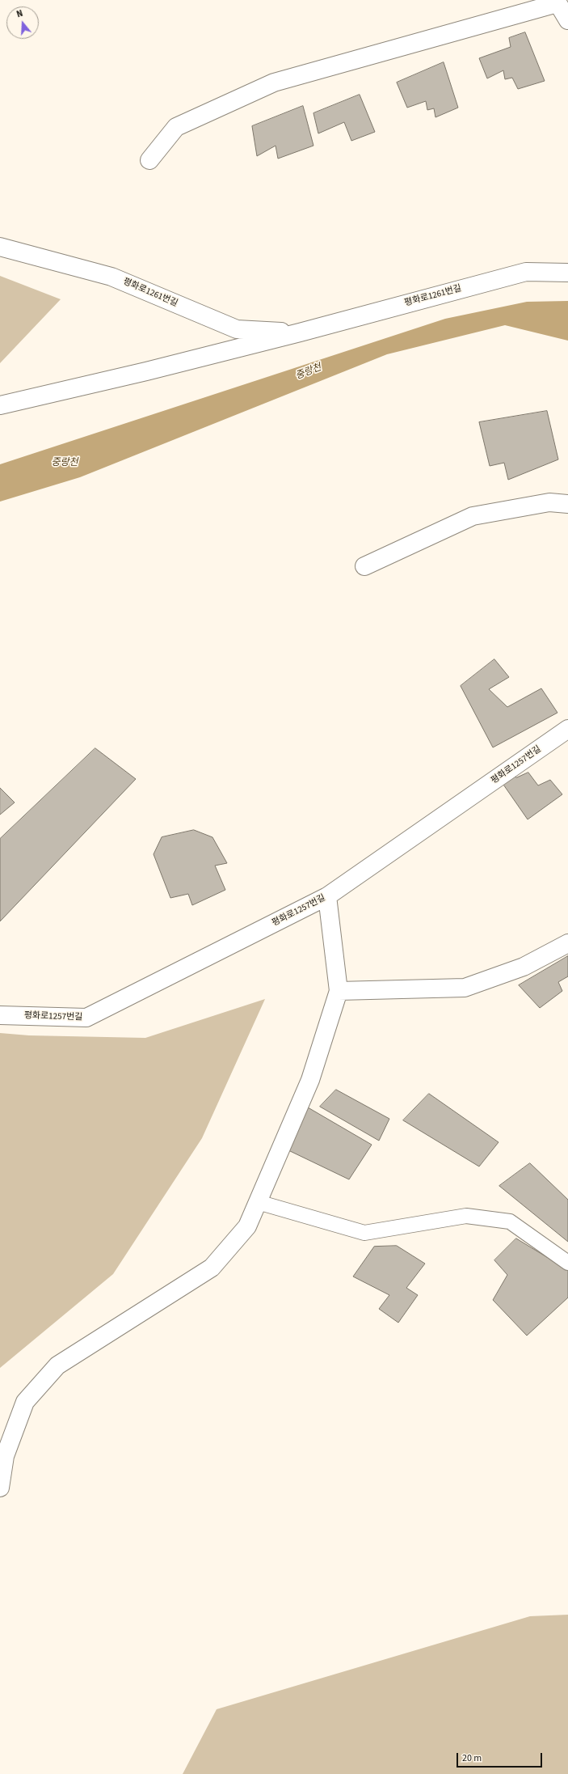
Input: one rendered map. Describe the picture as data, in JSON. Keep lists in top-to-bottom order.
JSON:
{
  "streets": {
    "street": ["평화로1261번길", "평화로1257번길"]
  },
  "water": ["중랑천"],
  "scale_bar": "20 m",
  "north": "top"
}
